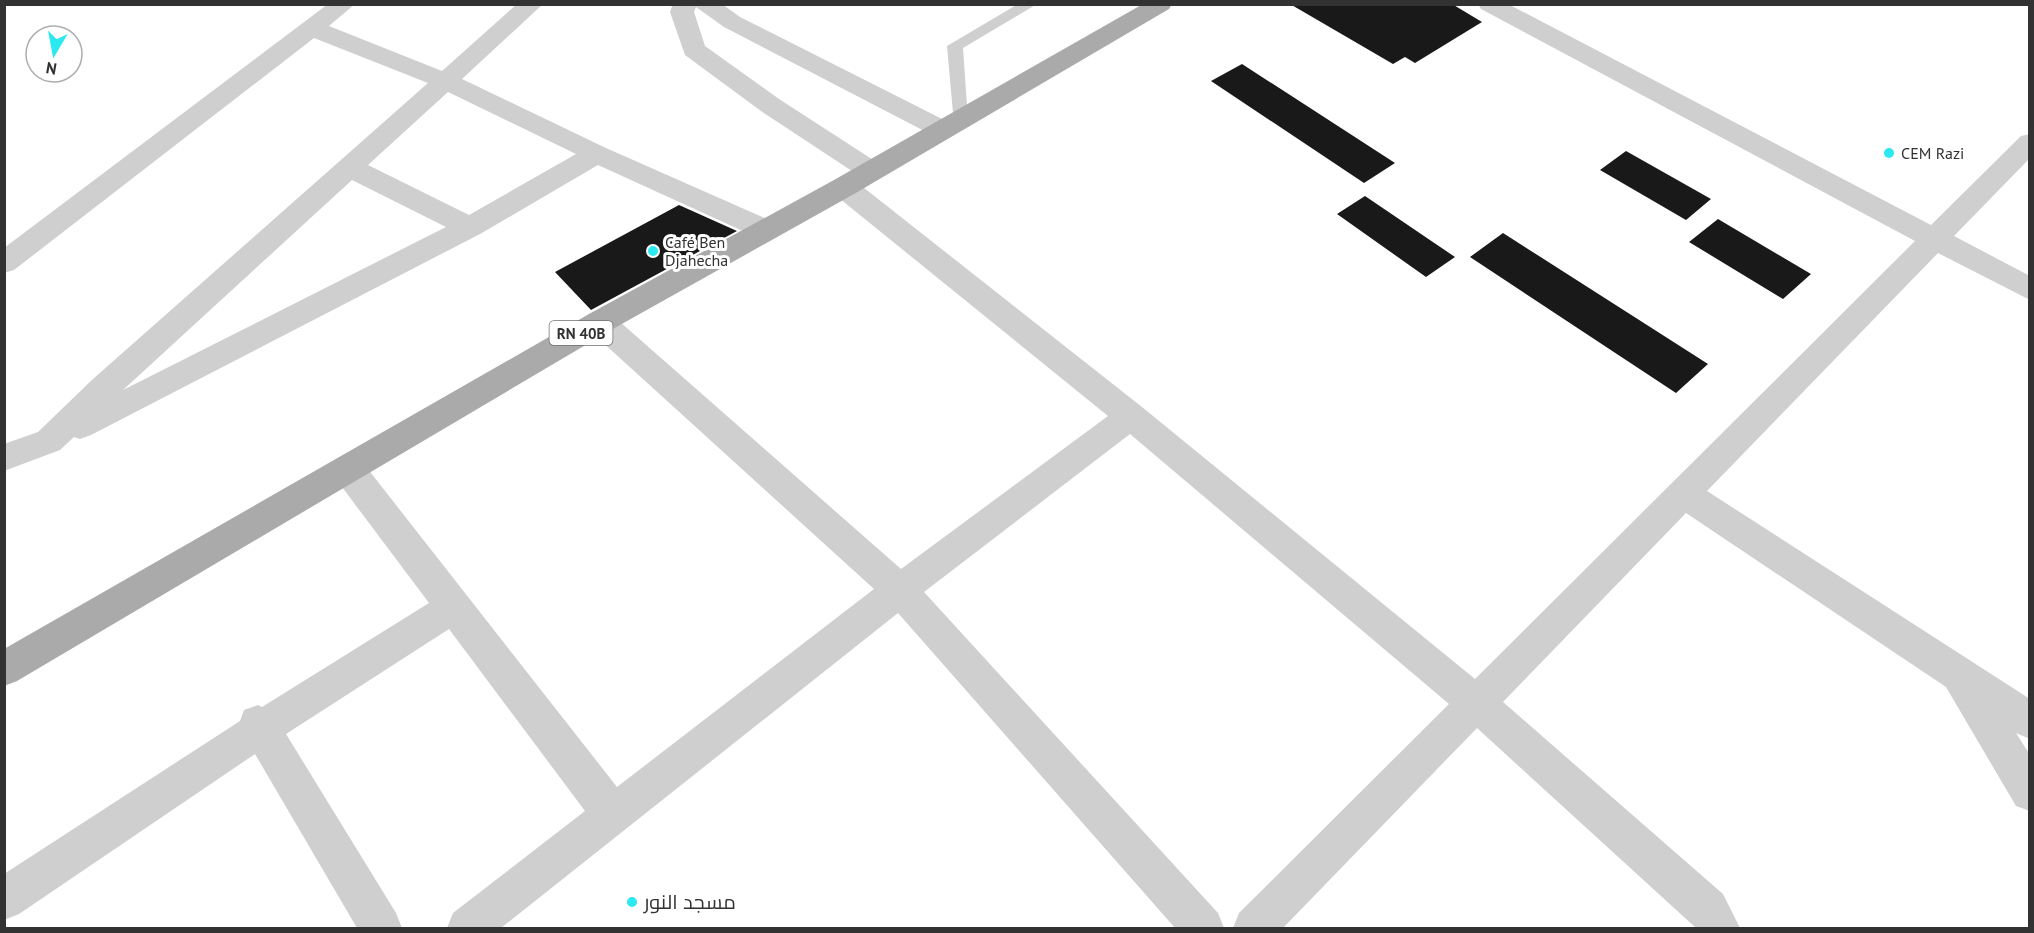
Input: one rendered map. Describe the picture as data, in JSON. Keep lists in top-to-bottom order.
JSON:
{
  "streets": {
    "main road": ["RN 40B"]
  },
  "places": ["CEM Razi", "Café Ben Djahecha", "مسجد النور"],
  "north": "bottom"
}
